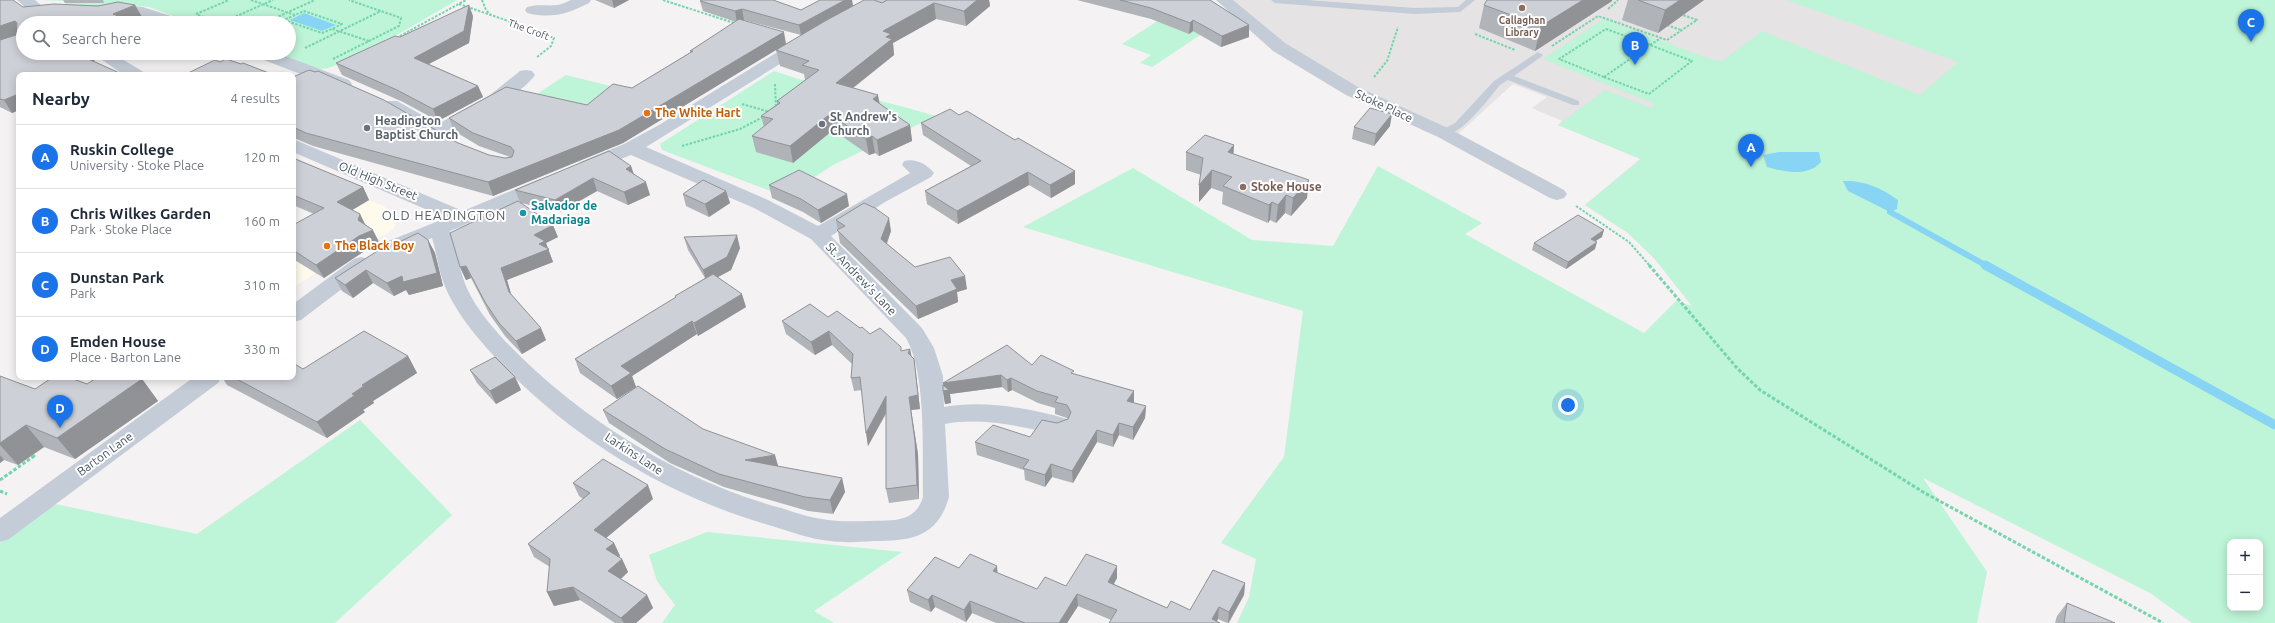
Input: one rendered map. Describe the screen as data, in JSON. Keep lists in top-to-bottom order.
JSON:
{
  "streets": {
    "street": [
      "Stoke Place",
      "Old High Street",
      "St. Andrew's Lane",
      "Barton Lane",
      "Larkins Lane"
    ],
    "path": ["The Croft"]
  },
  "crossings": [
    ["St. Andrew's Lane", "Larkins Lane"]
  ],
  "districts": ["OLD HEADINGTON"],
  "places": [
    "Callaghan Library",
    "The White Hart",
    "St Andrew's Church",
    "Headington Baptist Church",
    "Stoke House",
    "Salvador de Madariaga",
    "The Black Boy"
  ],
  "page": {
    "pins": [
      "C",
      "B",
      "A",
      "D"
    ],
    "search": "Search here",
    "heading": ["Nearby", "4 results"],
    "list": [
      {
        "mark": "A",
        "name": "Ruskin College",
        "note": "University · Stoke Place",
        "value": "120 m"
      },
      {
        "mark": "B",
        "name": "Chris Wilkes Garden",
        "note": "Park · Stoke Place",
        "value": "160 m"
      },
      {
        "mark": "C",
        "name": "Dunstan Park",
        "note": "Park",
        "value": "310 m"
      },
      {
        "mark": "D",
        "name": "Emden House",
        "note": "Place · Barton Lane",
        "value": "330 m"
      }
    ],
    "map_buttons": ["+", "−"]
  }
}
